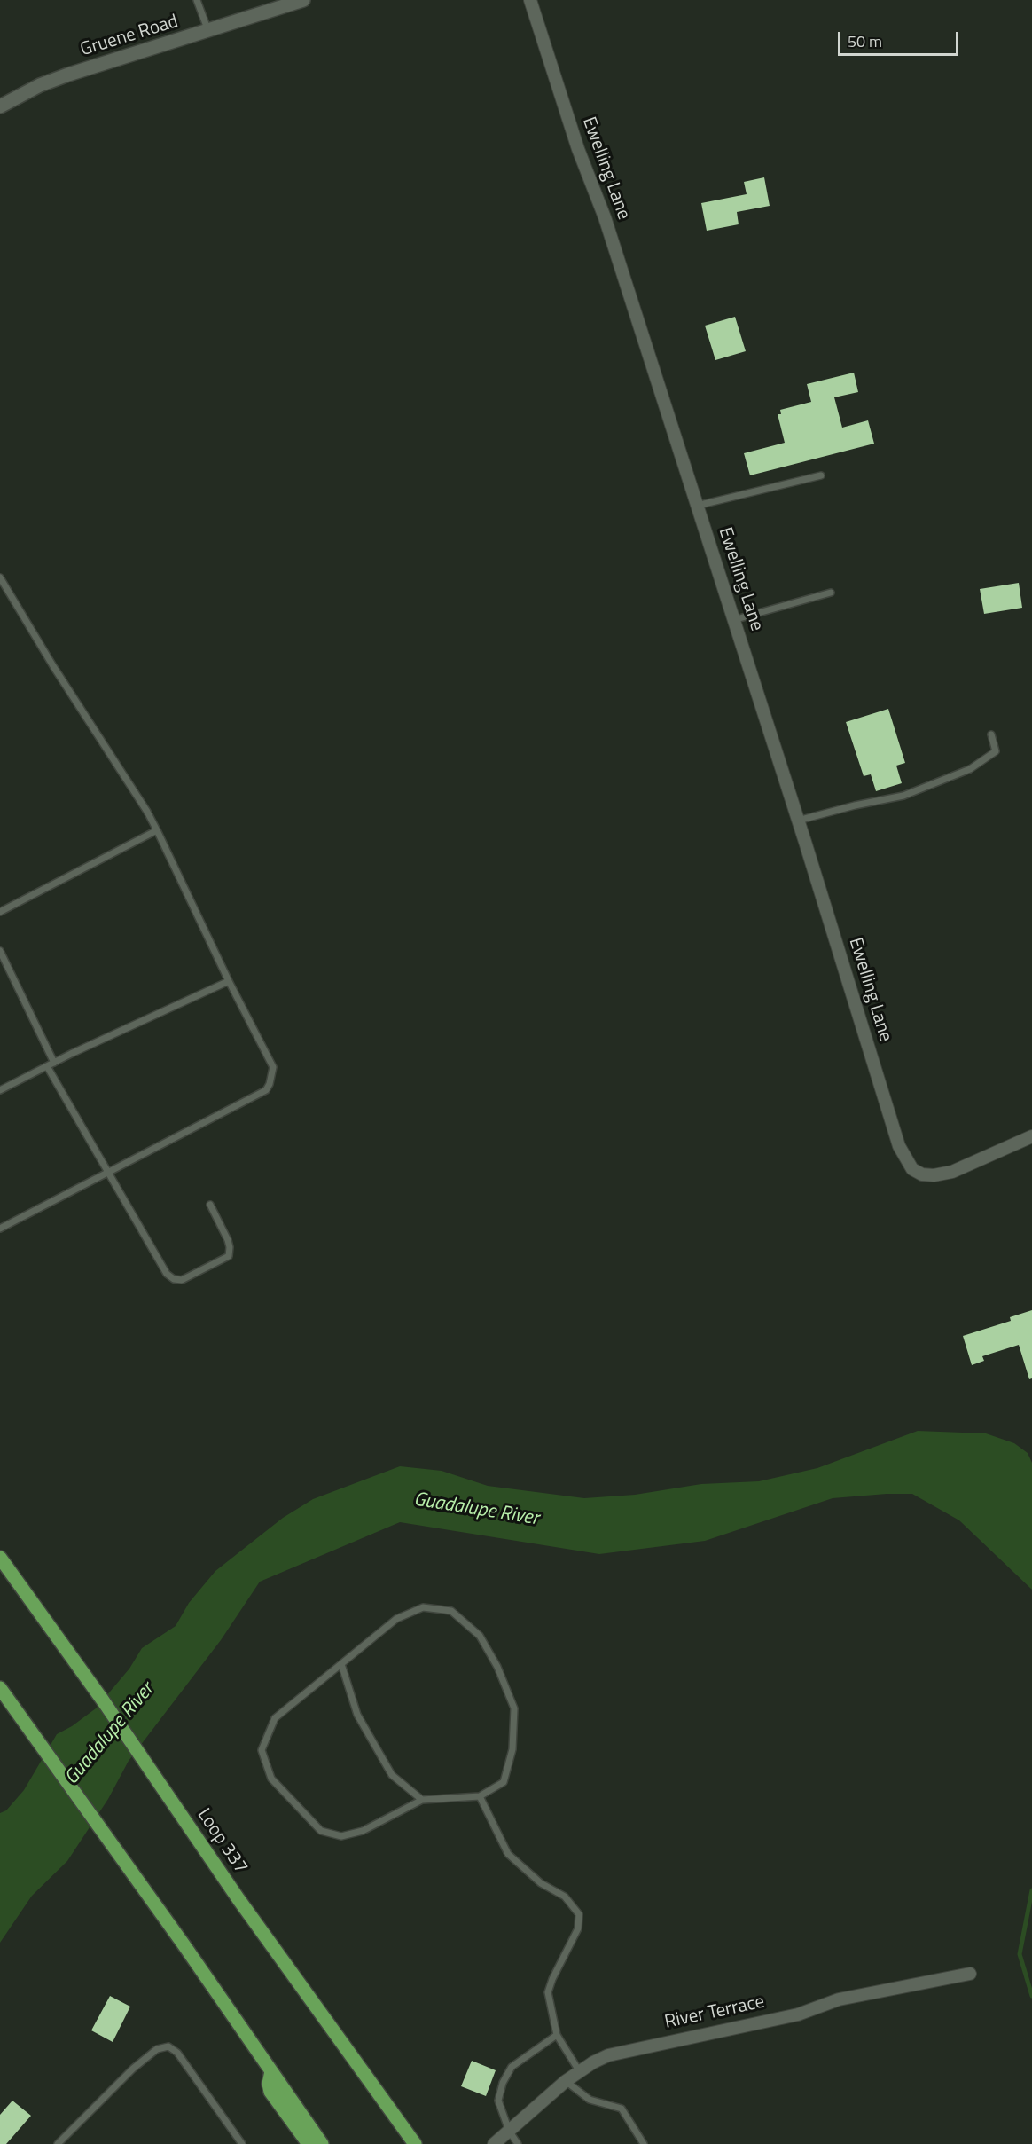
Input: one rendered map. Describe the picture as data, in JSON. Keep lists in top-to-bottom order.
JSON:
{
  "streets": {
    "main road": ["Loop 337"],
    "street": ["Gruene Road", "Ewelling Lane", "River Terrace"]
  },
  "water": ["Guadalupe River"],
  "scale_bar": "50 m"
}
